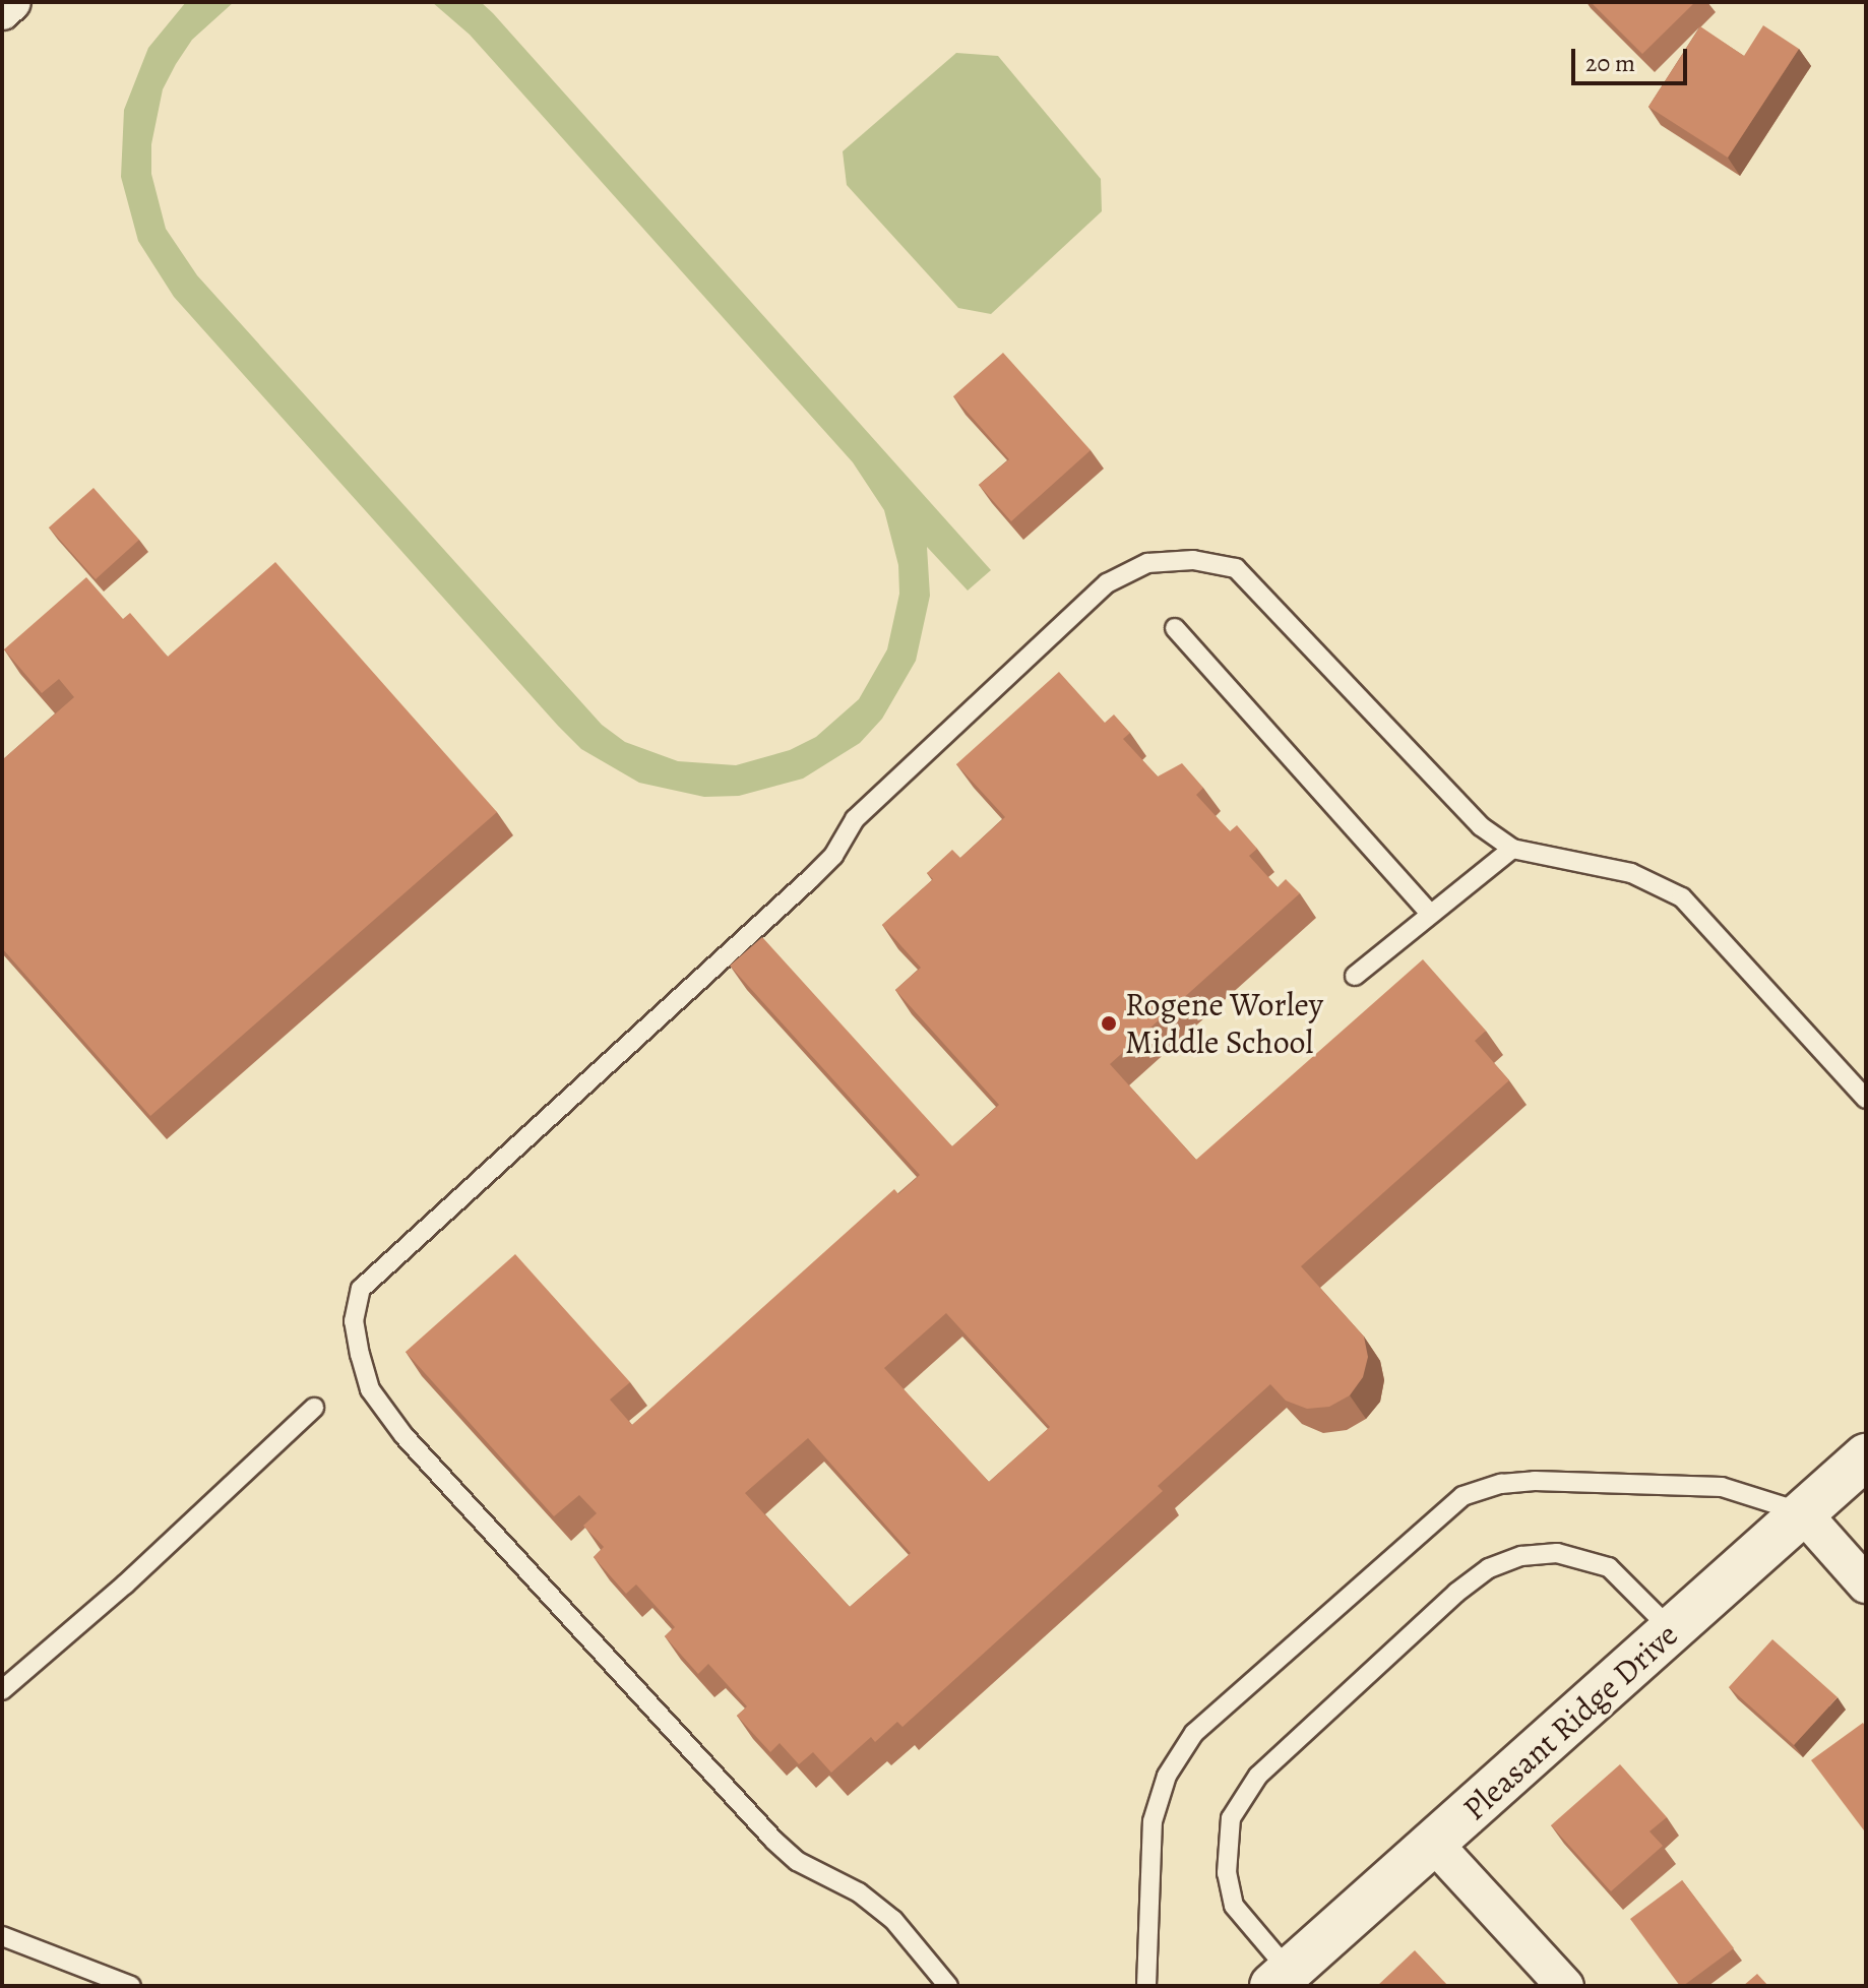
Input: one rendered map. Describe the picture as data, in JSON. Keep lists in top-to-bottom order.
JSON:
{
  "streets": {
    "street": ["Pleasant Ridge Drive"]
  },
  "places": ["Rogene Worley Middle School"],
  "scale_bar": "20 m"
}
